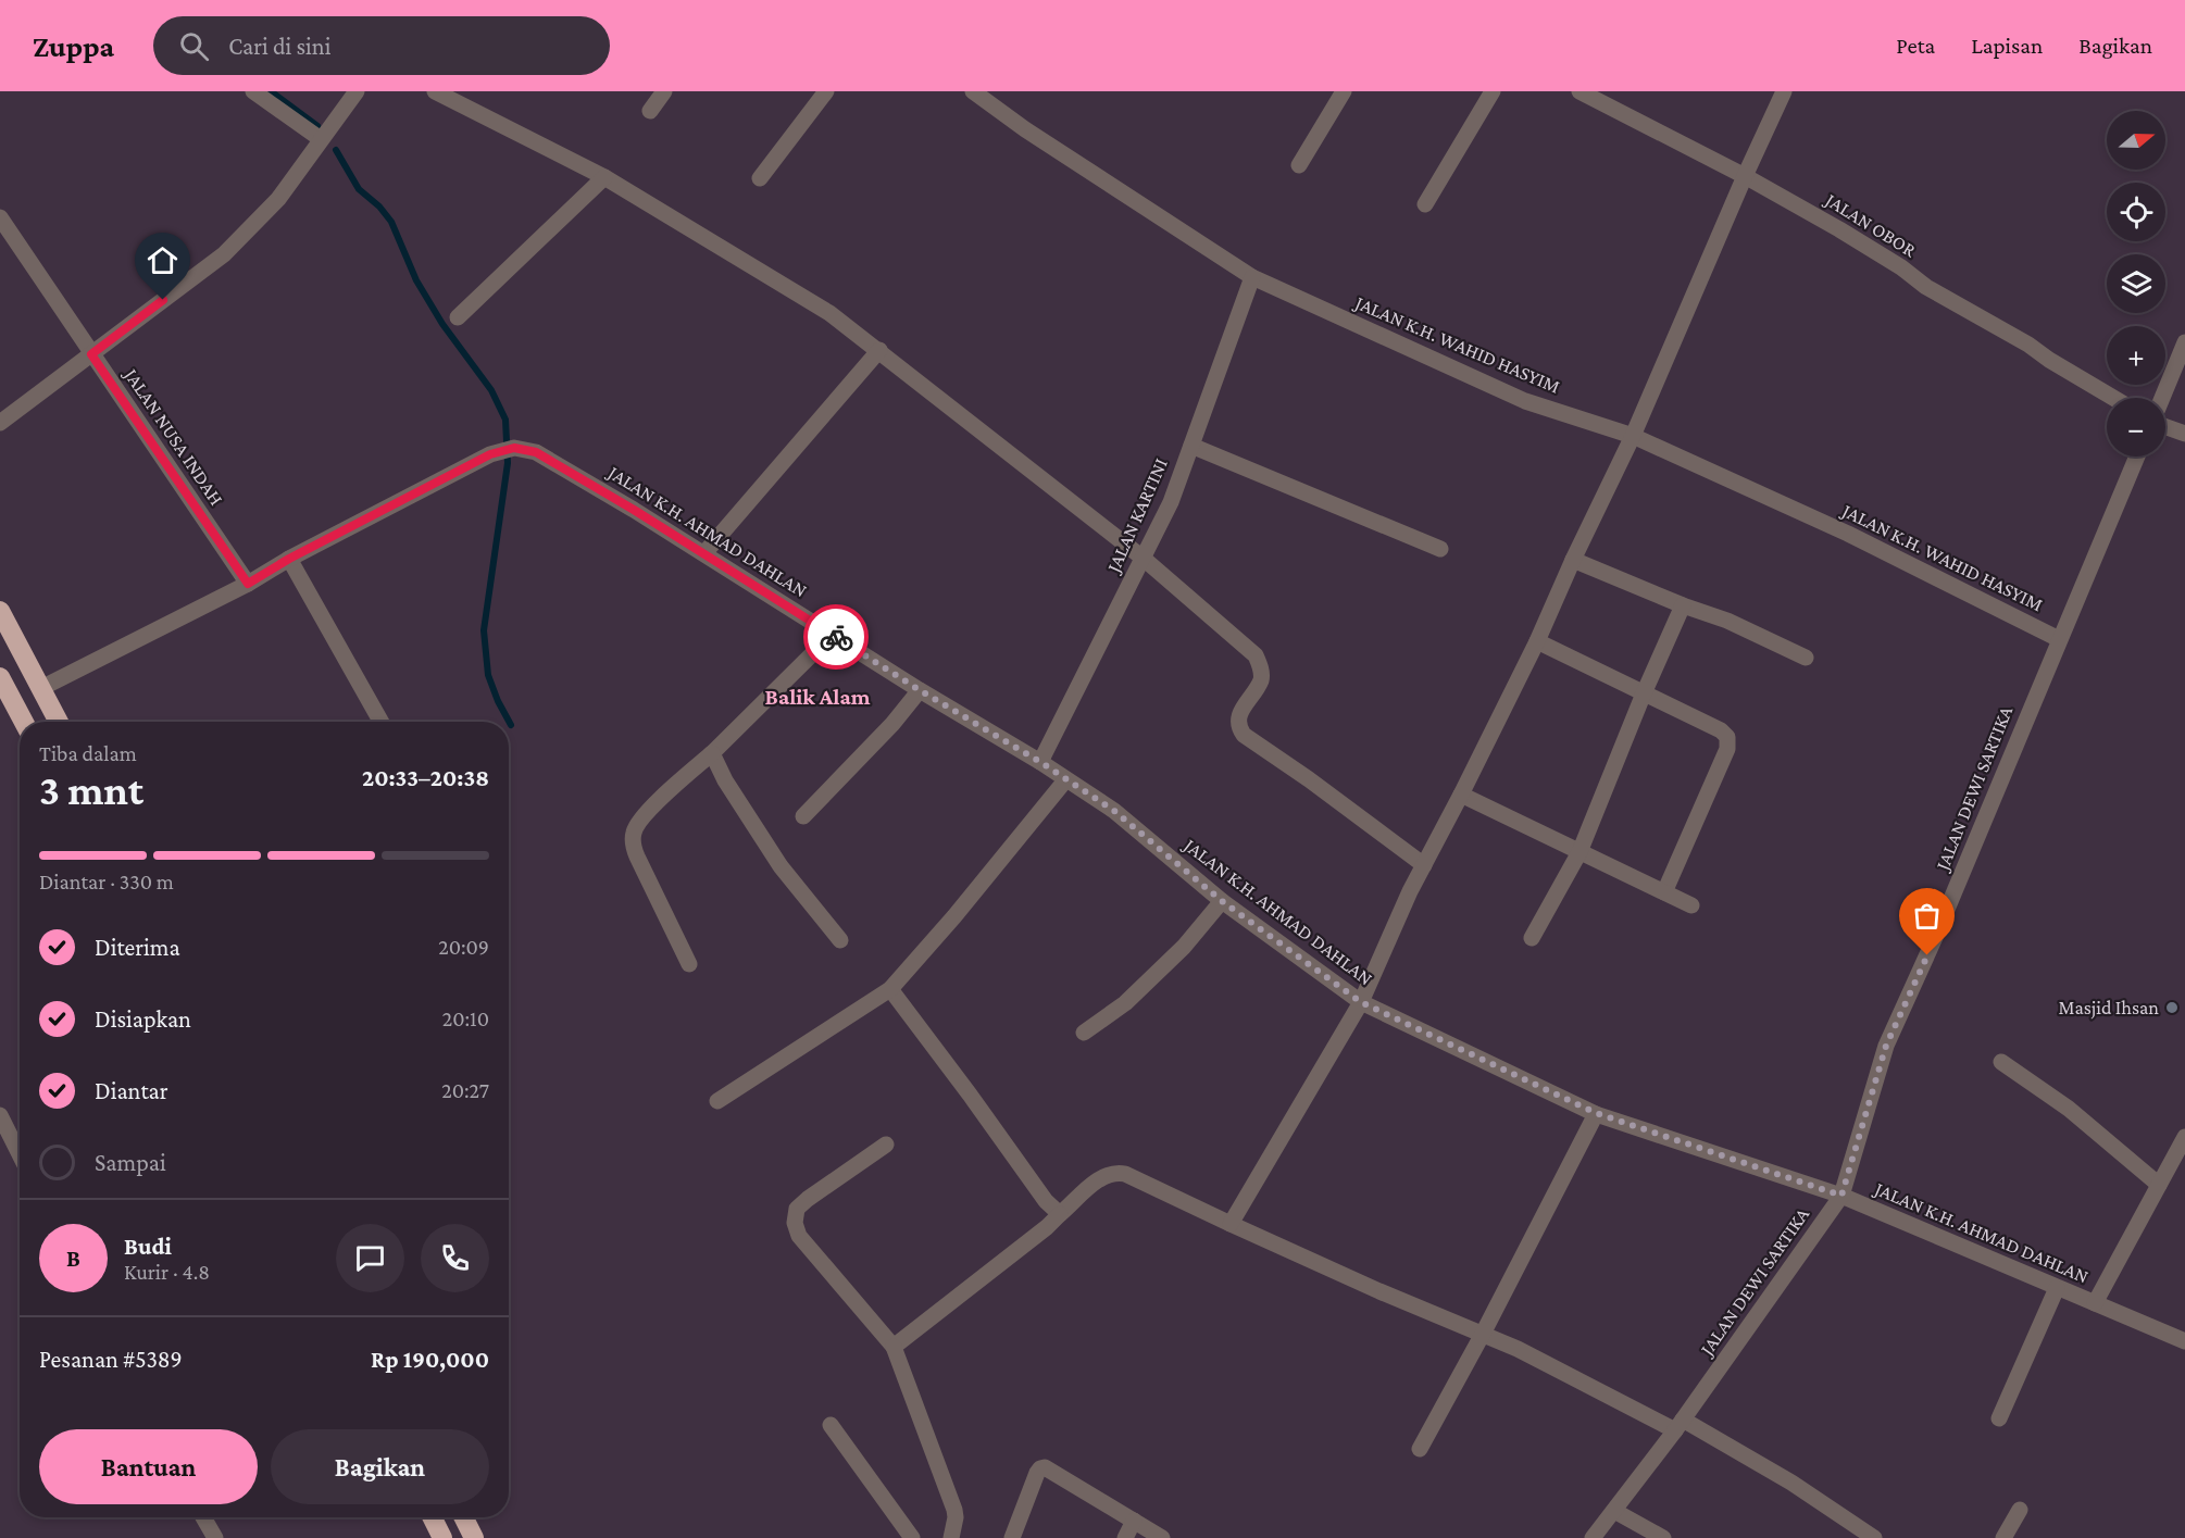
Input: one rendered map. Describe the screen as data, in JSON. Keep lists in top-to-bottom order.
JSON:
{
  "streets": {
    "street": [
      "JALAN OBOR",
      "JALAN K.H. WAHID HASYIM",
      "JALAN NUSA INDAH",
      "JALAN KARTINI",
      "JALAN K.H. AHMAD DAHLAN",
      "JALAN DEWI SARTIKA"
    ]
  },
  "crossings": [
    ["JALAN K.H. WAHID HASYIM", "JALAN KARTINI"],
    ["JALAN K.H. WAHID HASYIM", "JALAN DEWI SARTIKA"],
    ["JALAN KARTINI", "JALAN K.H. AHMAD DAHLAN"],
    ["JALAN K.H. AHMAD DAHLAN", "JALAN DEWI SARTIKA"]
  ],
  "districts": ["Balik Alam"],
  "places": ["Masjid Ihsan"],
  "north": "right",
  "page": {
    "header": "Zuppa",
    "search": "Cari di sini",
    "nav": ["Peta", "Lapisan", "Bagikan"],
    "map_buttons": ["+", "−"],
    "heading": ["3 mnt", "Tiba dalam", "20:33–20:38"],
    "panel": [
      "Budi",
      "Kurir · 4.8",
      "Pesanan #5389",
      "Rp 190,000"
    ],
    "bar": "Diantar · 330 m",
    "list": [
      ["Diterima", "20:09"],
      ["Disiapkan", "20:10"],
      ["Diantar", "20:27"],
      "Sampai"
    ],
    "round": "B",
    "buttons": ["Bantuan", "Bagikan"]
  }
}
